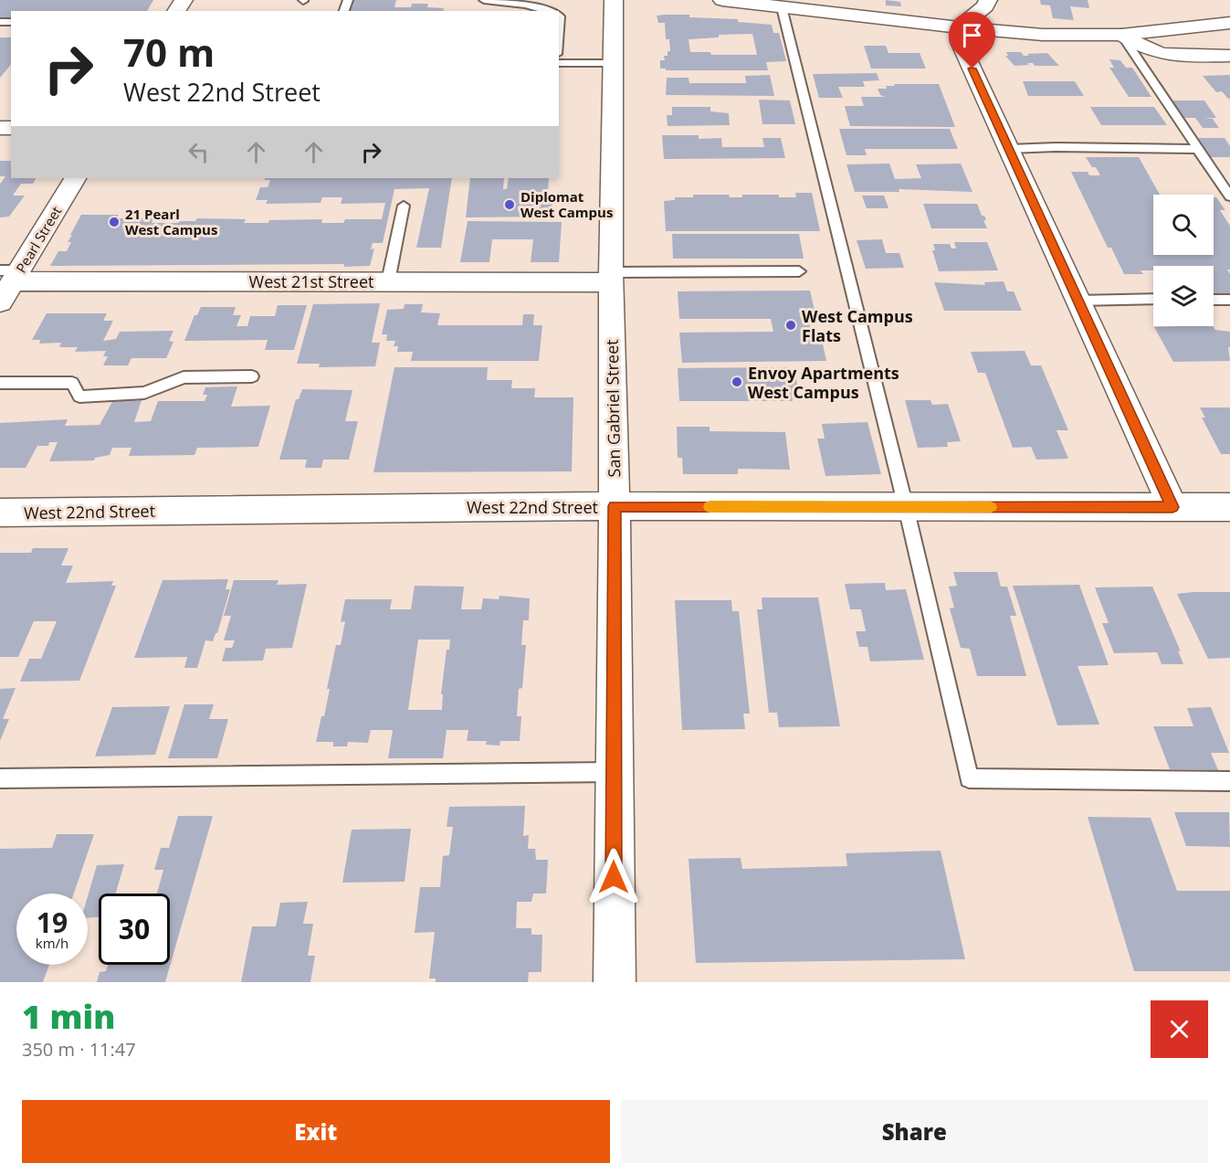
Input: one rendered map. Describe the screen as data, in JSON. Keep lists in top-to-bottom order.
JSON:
{
  "streets": {
    "street": [
      "Pearl Street",
      "West 21st Street",
      "San Gabriel Street",
      "West 22nd Street"
    ]
  },
  "crossings": [
    ["Pearl Street", "West 21st Street"],
    ["West 21st Street", "San Gabriel Street"],
    ["San Gabriel Street", "West 22nd Street"]
  ],
  "places": [
    "Diplomat West Campus",
    "21 Pearl West Campus",
    "West Campus Flats",
    "Envoy Apartments West Campus"
  ],
  "page": {
    "turn": ["70 m", "West 22nd Street"],
    "speed": "19 km/h",
    "limit": "30",
    "heading": ["1 min", "350 m · 11:47"],
    "buttons": ["Exit", "Share"]
  }
}
